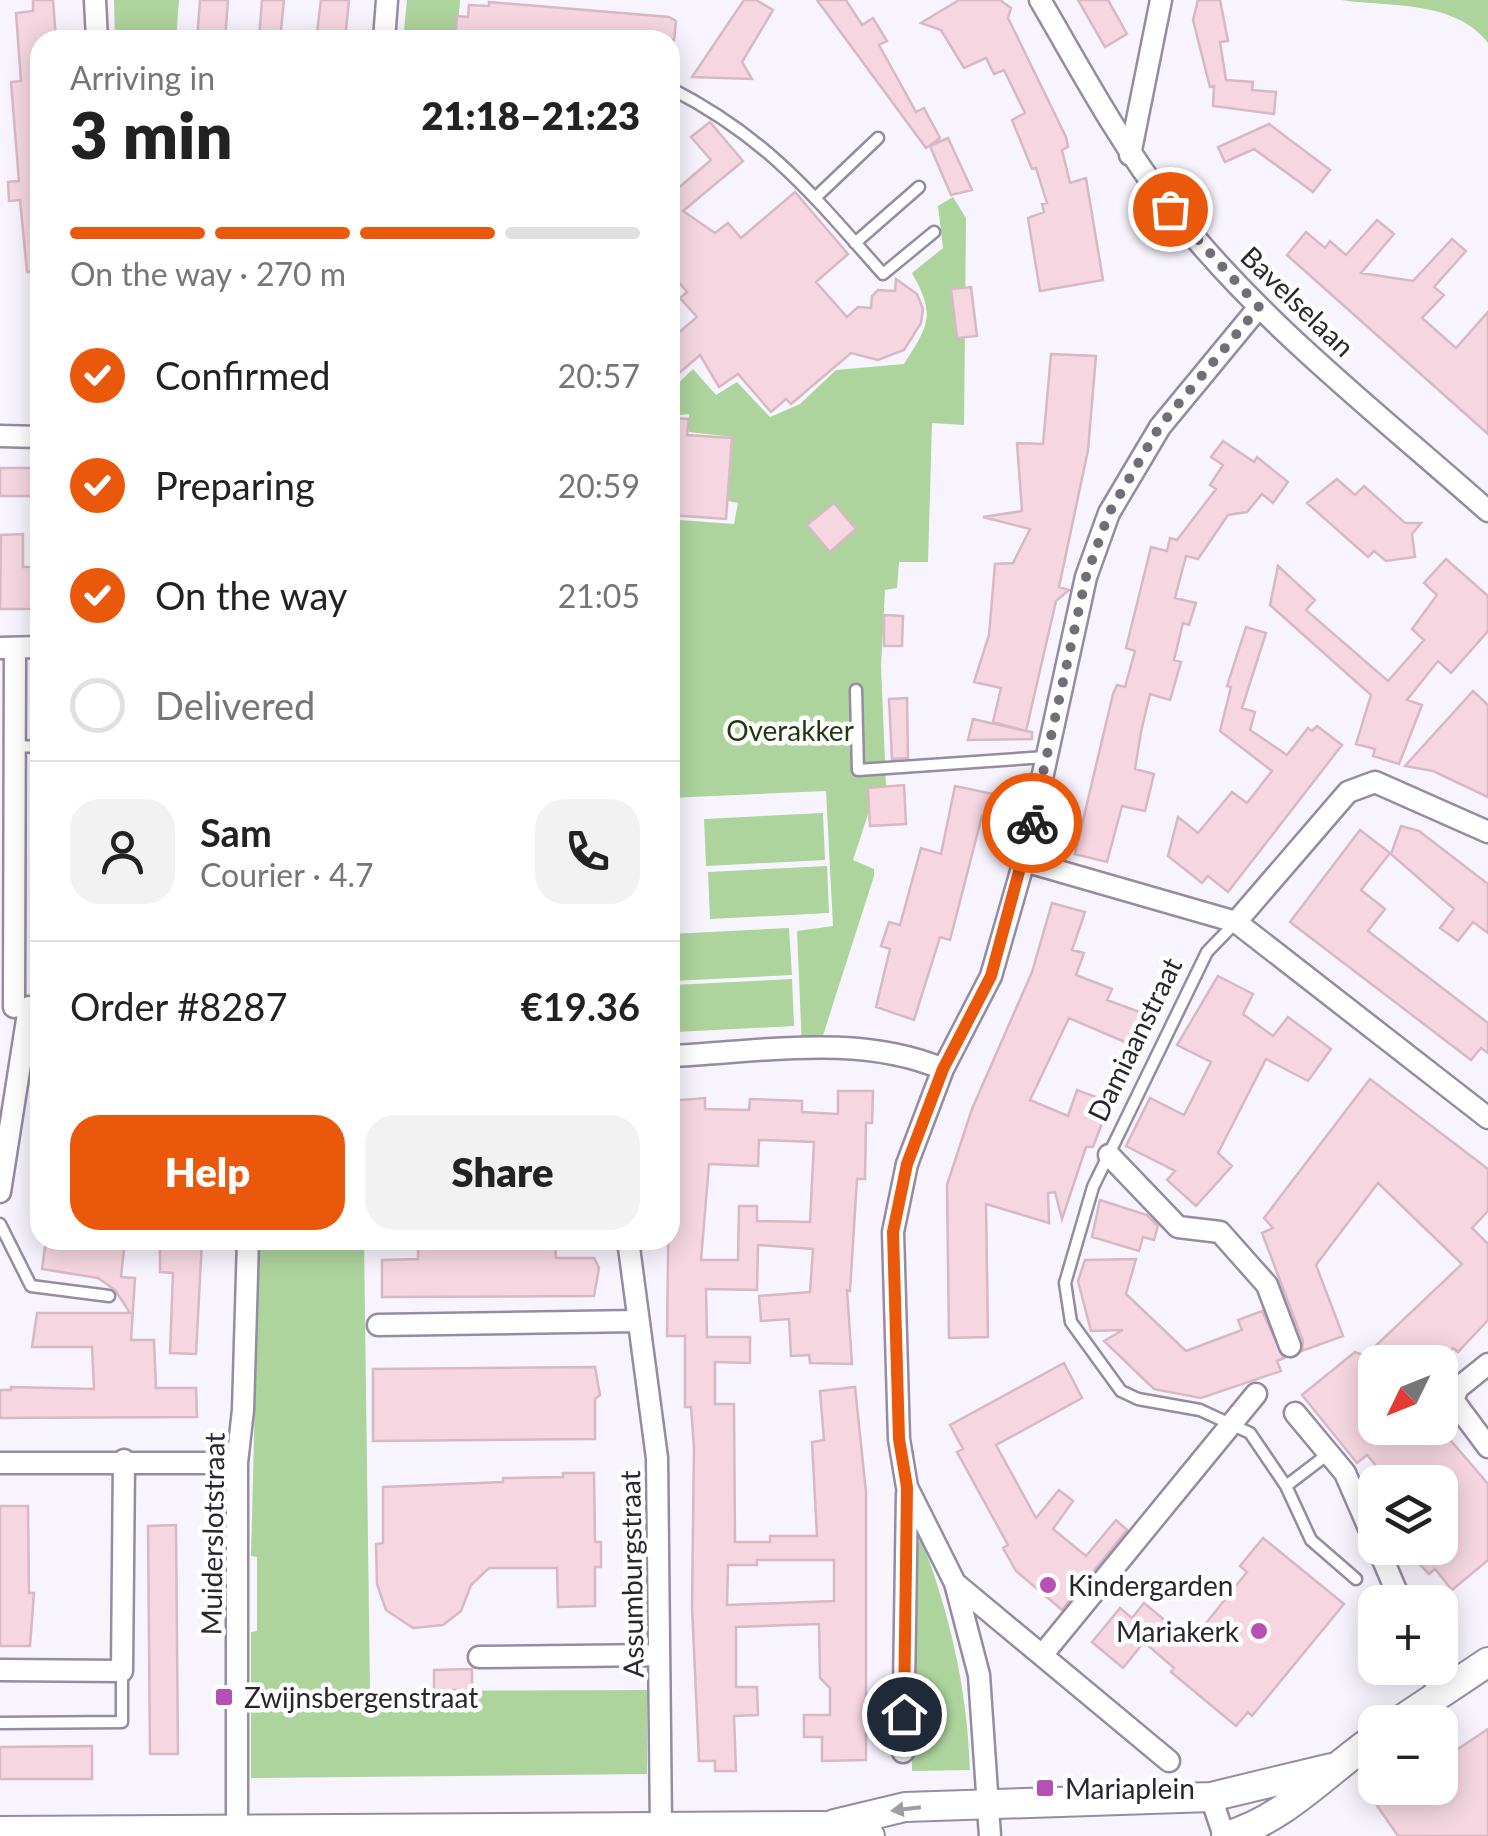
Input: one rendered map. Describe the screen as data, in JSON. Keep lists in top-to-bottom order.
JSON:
{
  "streets": {
    "street": [
      "Bavelselaan",
      "Damiaanstraat",
      "Muiderslotstraat",
      "Assumburgstraat"
    ]
  },
  "parks": ["Overakker"],
  "places": {
    "other": ["Kindergarden", "Mariakerk"],
    "transit": ["Zwijnsbergenstraat", "Mariaplein"]
  },
  "north": "bottom left",
  "page": {
    "heading": ["3 min", "Arriving in", "21:18–21:23"],
    "panel": [
      "Sam",
      "Courier · 4.7",
      "Order #8287",
      "€19.36"
    ],
    "bar": "On the way · 270 m",
    "list": [
      ["Confirmed", "20:57"],
      ["Preparing", "20:59"],
      ["On the way", "21:05"],
      "Delivered"
    ],
    "buttons": ["Help", "Share"],
    "map_buttons": ["+", "−"]
  }
}
